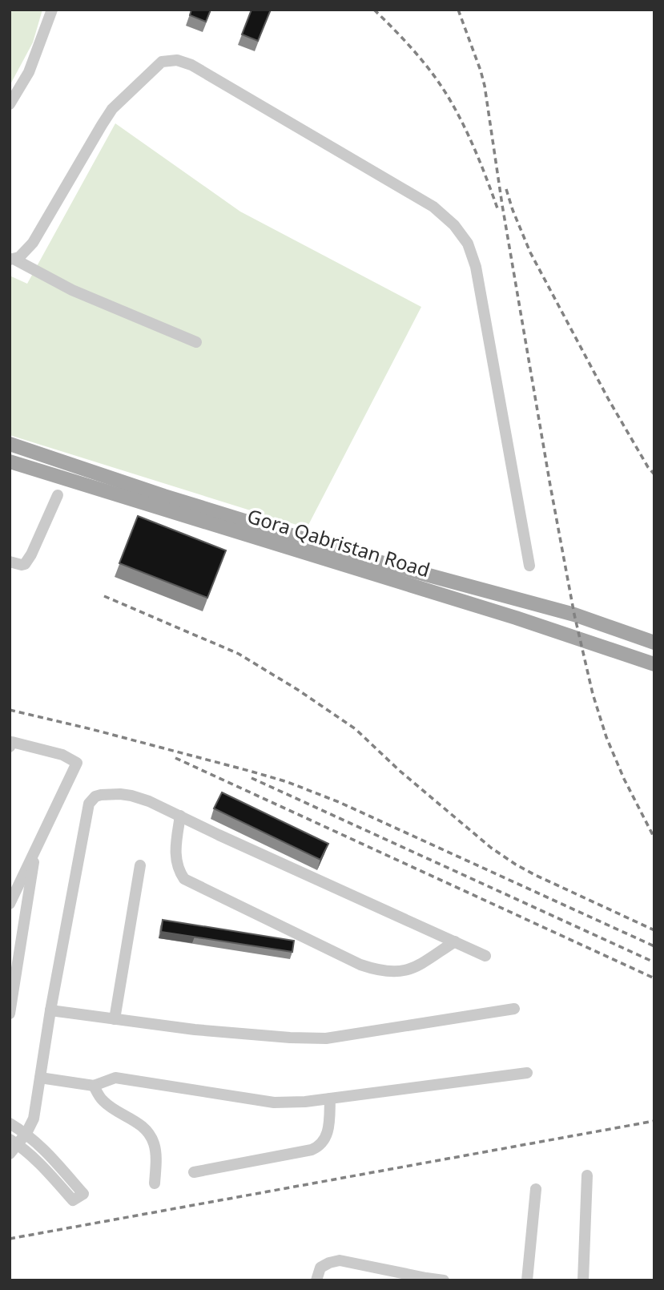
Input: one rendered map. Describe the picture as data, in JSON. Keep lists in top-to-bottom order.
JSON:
{
  "streets": {
    "main road": ["Gora Qabristan Road"]
  }
}
